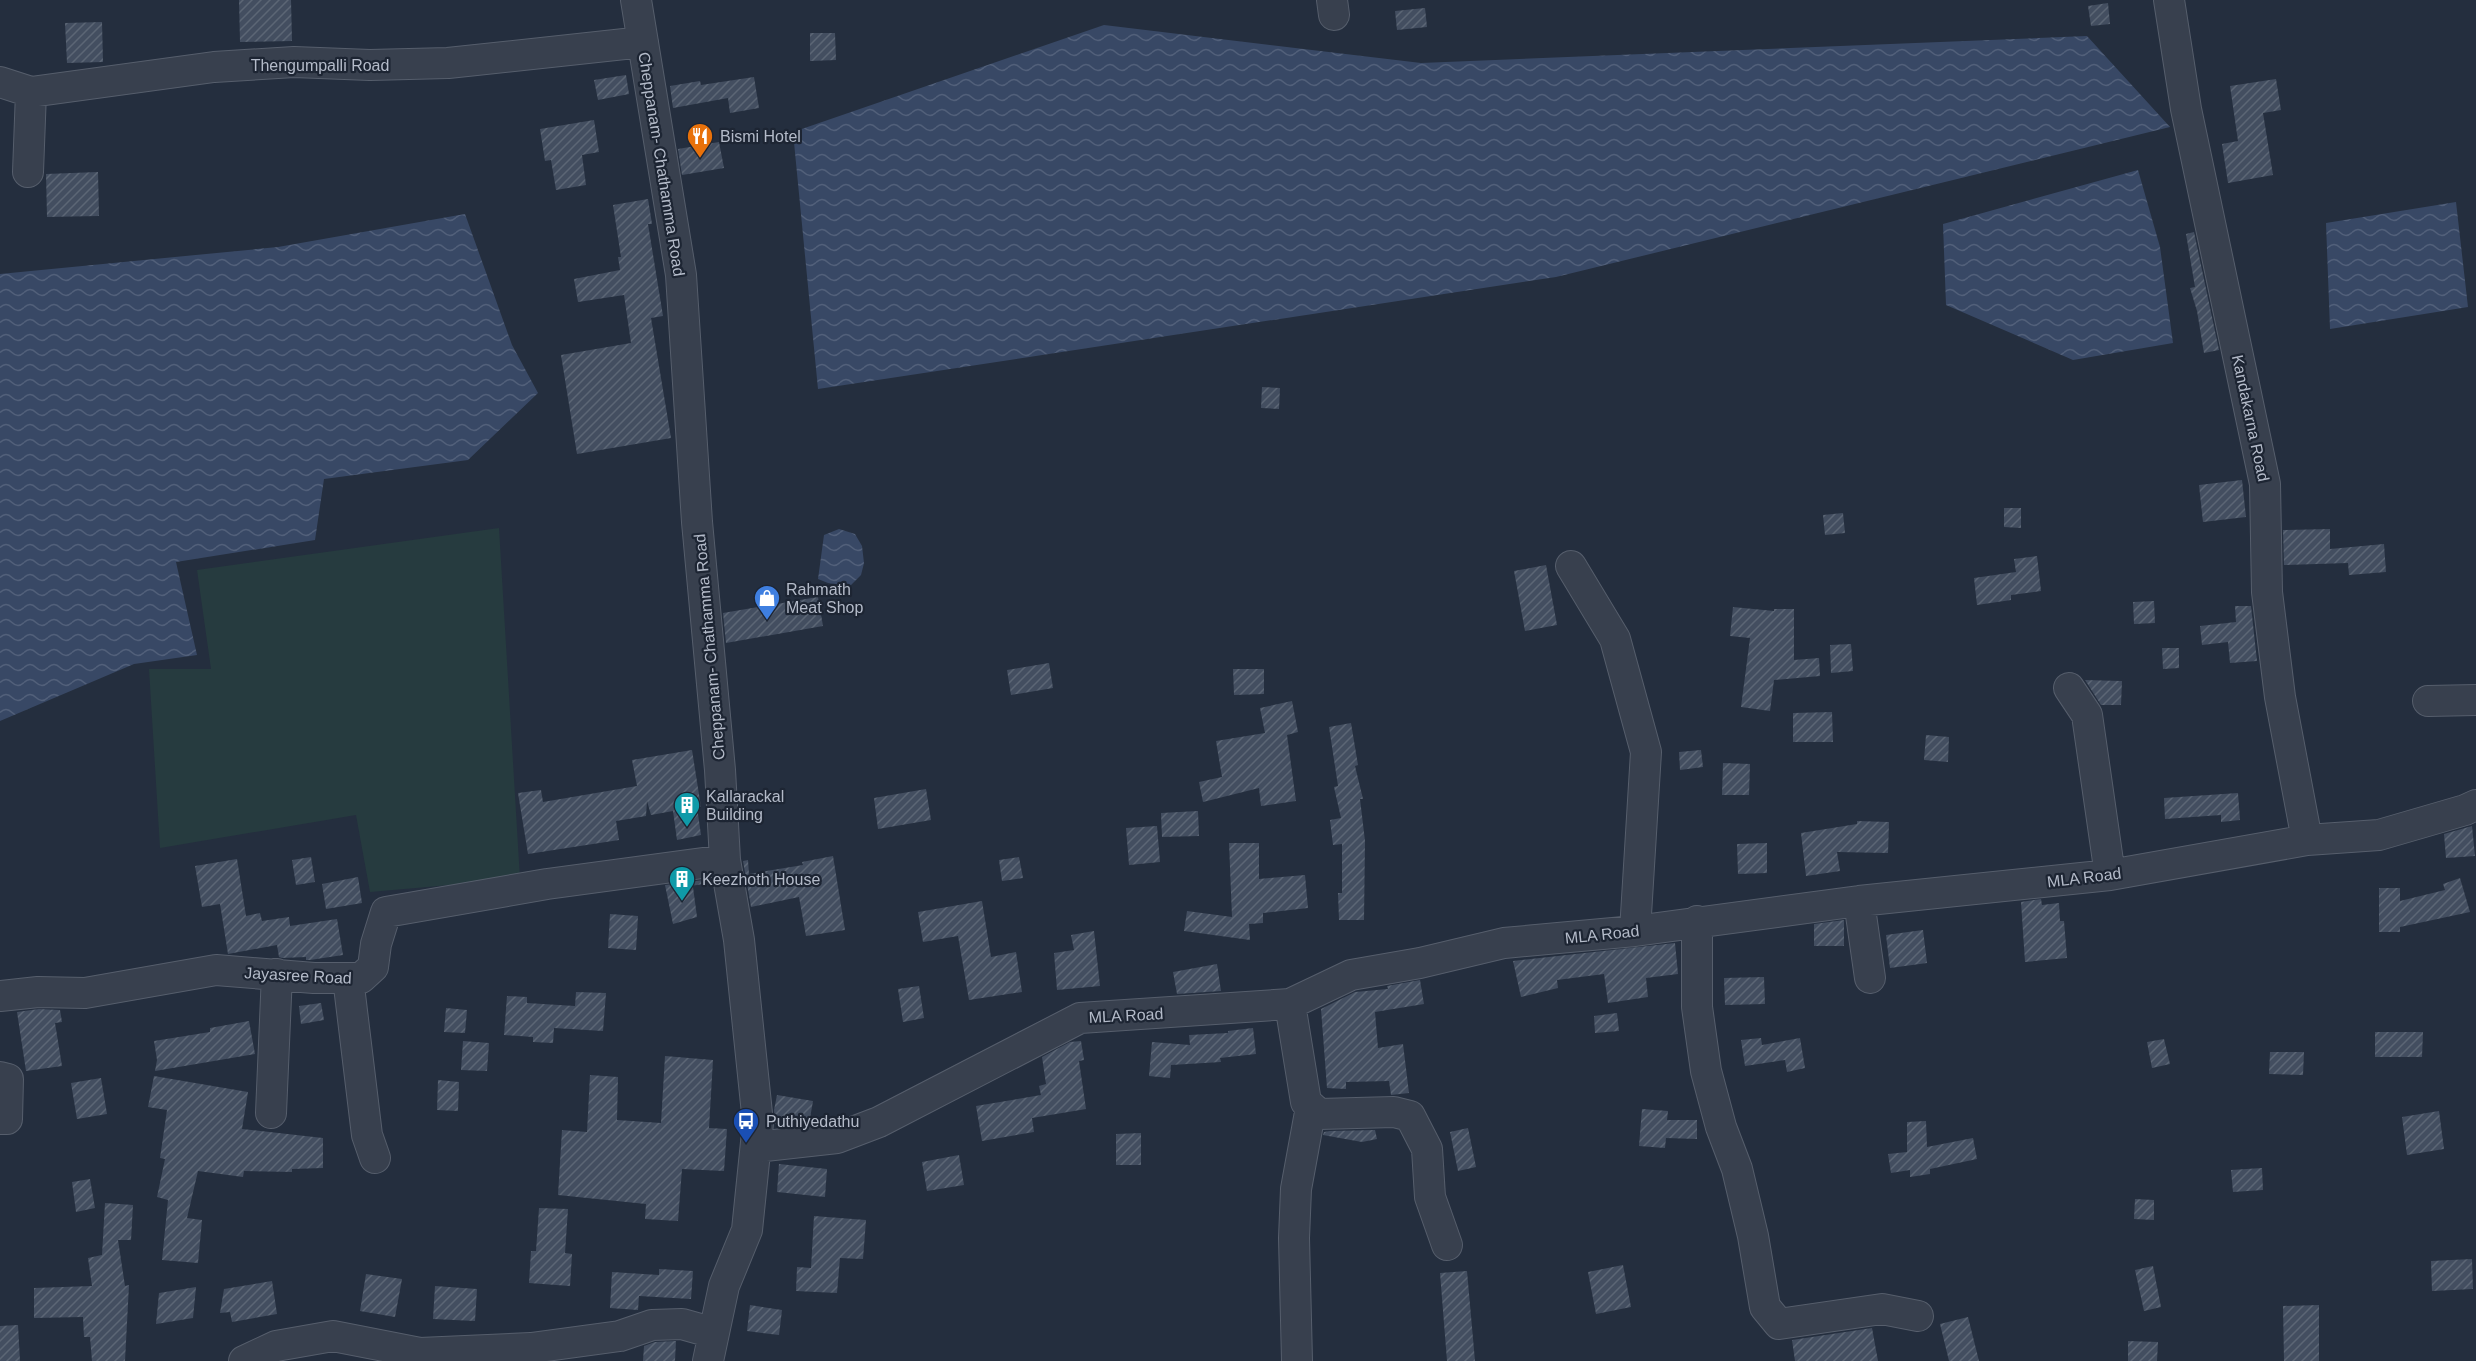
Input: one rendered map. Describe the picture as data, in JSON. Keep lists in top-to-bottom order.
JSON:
{
  "streets": {
    "street": [
      "Thengumpalli Road",
      "Cheppanam- Chathamma Road",
      "Kandakarna Road",
      "MLA Road",
      "Jayasree Road"
    ]
  },
  "crossings": [
    ["Thengumpalli Road", "Cheppanam- Chathamma Road"],
    ["Cheppanam- Chathamma Road", "MLA Road"],
    ["Cheppanam- Chathamma Road", "Jayasree Road"],
    ["Kandakarna Road", "MLA Road"]
  ],
  "places": {
    "restaurant": ["Bismi Hotel"],
    "shop": ["Rahmath Meat Shop"],
    "building": ["Kallarackal Building", "Keezhoth House"],
    "bus stop": ["Puthiyedathu"]
  }
}
